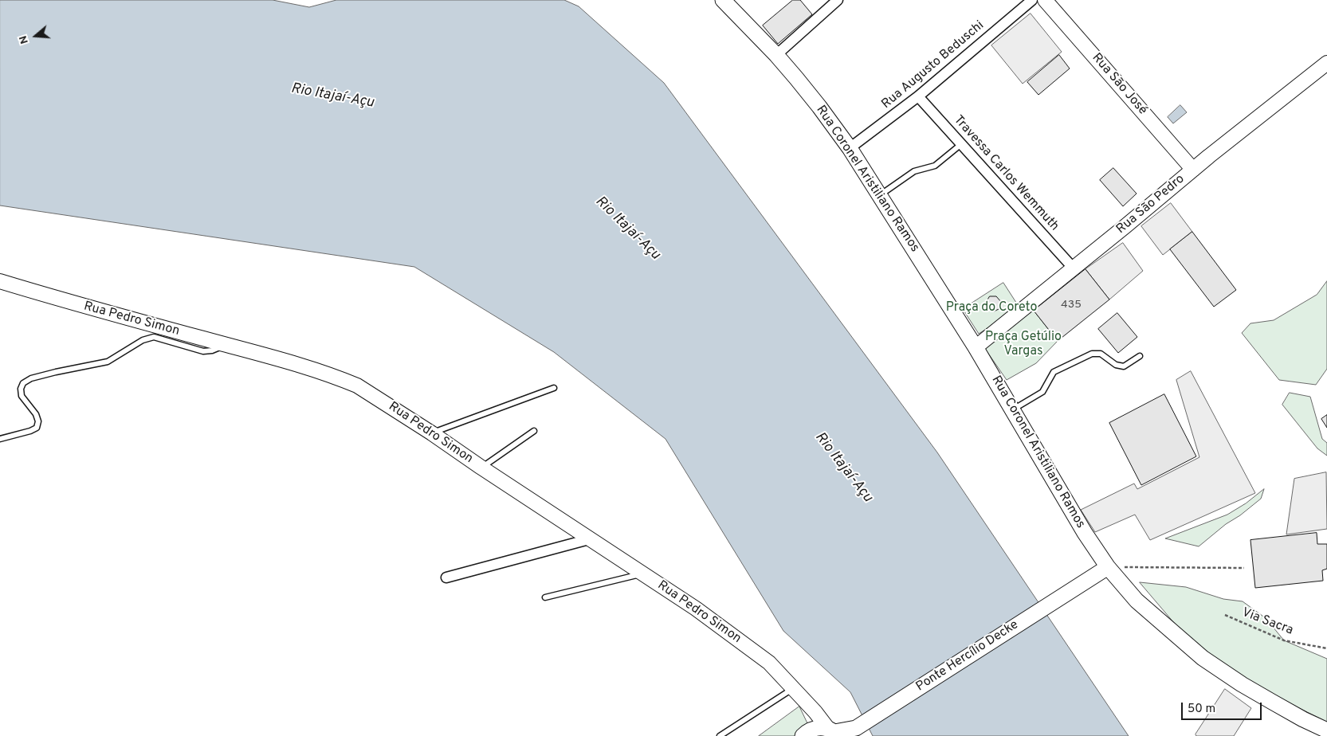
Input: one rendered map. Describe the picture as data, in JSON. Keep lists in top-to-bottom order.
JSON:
{
  "streets": {
    "main road": ["Rua Coronel Aristiliano Ramos", "Ponte Hercílio Decke"],
    "street": [
      "Rua Augusto Beduschi",
      "Rua São José",
      "Travessa Carlos Wemmuth",
      "Rua São Pedro",
      "Rua Pedro Simon"
    ],
    "path": ["Via Sacra"]
  },
  "crossings": [
    ["Rua Augusto Beduschi", "Travessa Carlos Wemmuth"],
    ["Rua Augusto Beduschi", "Rua Coronel Aristiliano Ramos"],
    ["Rua São José", "Rua São Pedro"],
    ["Travessa Carlos Wemmuth", "Rua São Pedro"],
    ["Rua Coronel Aristiliano Ramos", "Rua São Pedro"],
    ["Rua Coronel Aristiliano Ramos", "Ponte Hercílio Decke"]
  ],
  "water": ["Rio Itajaí-Açu"],
  "parks": ["Praça do Coreto", "Praça Getúlio Vargas"],
  "house_numbers": ["435"],
  "scale_bar": "50 m",
  "north": "left"
}
